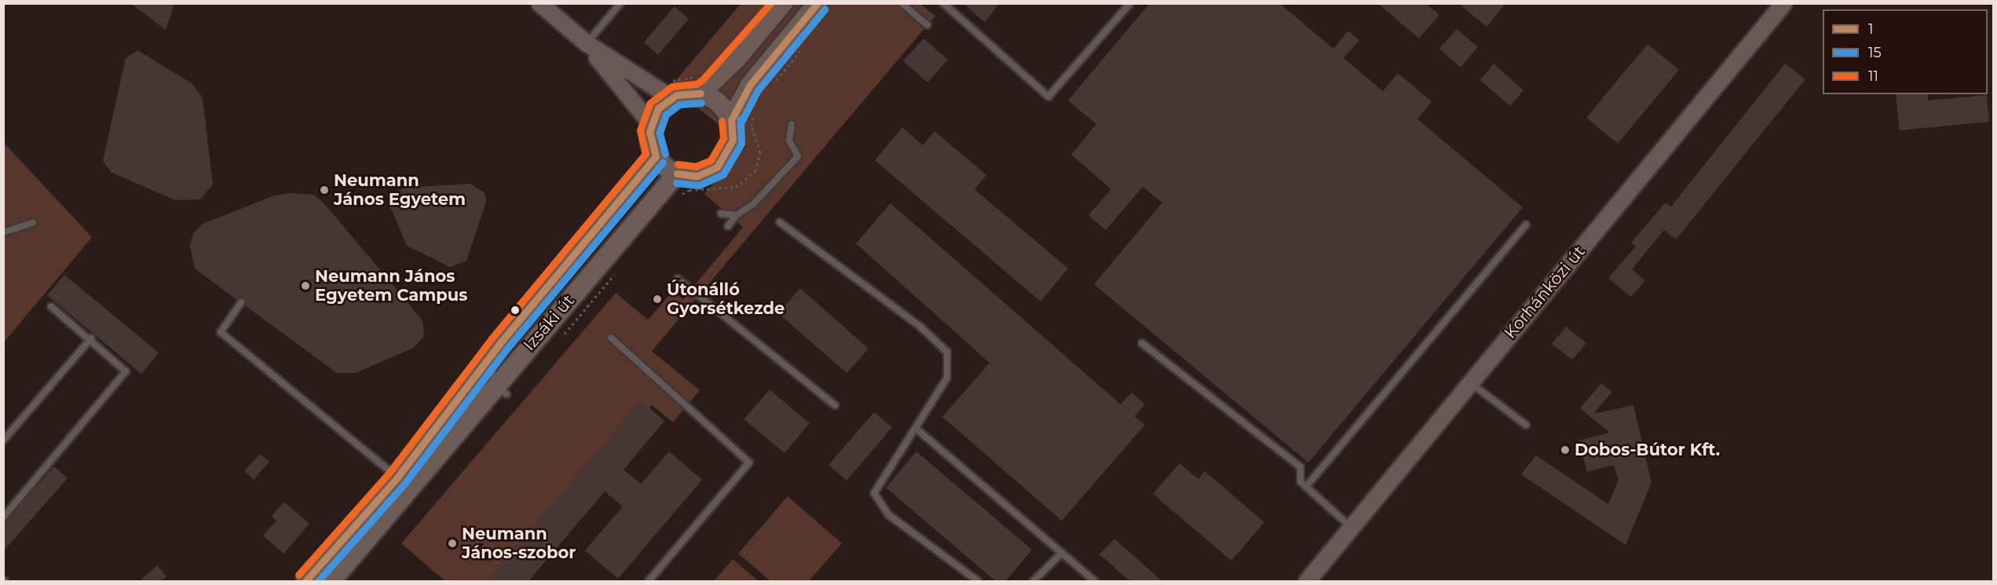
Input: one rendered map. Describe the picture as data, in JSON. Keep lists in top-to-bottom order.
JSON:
{
  "streets": {
    "main road": ["Izsáki út"],
    "street": ["Korhánközi út"]
  },
  "places": [
    "Neumann János Egyetem",
    "Neumann János Egyetem Campus",
    "Útonálló Gyorsétkezde",
    "Dobos-Bútor Kft.",
    "Neumann János-szobor"
  ],
  "lines": ["transit line 1", "transit line 11", "transit line 15"],
  "legend": ["1", "15", "11"]
}
